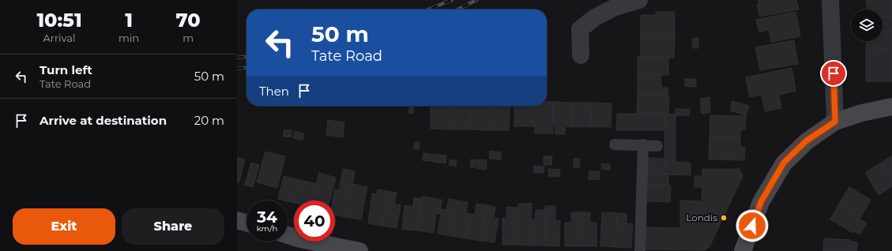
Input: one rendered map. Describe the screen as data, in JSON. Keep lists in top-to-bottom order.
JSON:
{
  "places": ["Londis"],
  "page": {
    "eta": [
      "10:51",
      "Arrival",
      "1",
      "min",
      "70",
      "m"
    ],
    "turn": ["50 m", "Tate Road"],
    "list": [
      {
        "name": "Turn left",
        "note": "Tate Road",
        "value": "50 m"
      },
      {
        "name": "Arrive at destination",
        "value": "20 m"
      }
    ],
    "then": "Then",
    "speed": "34 km/h",
    "limit": "40",
    "buttons": ["Exit", "Share"]
  }
}
